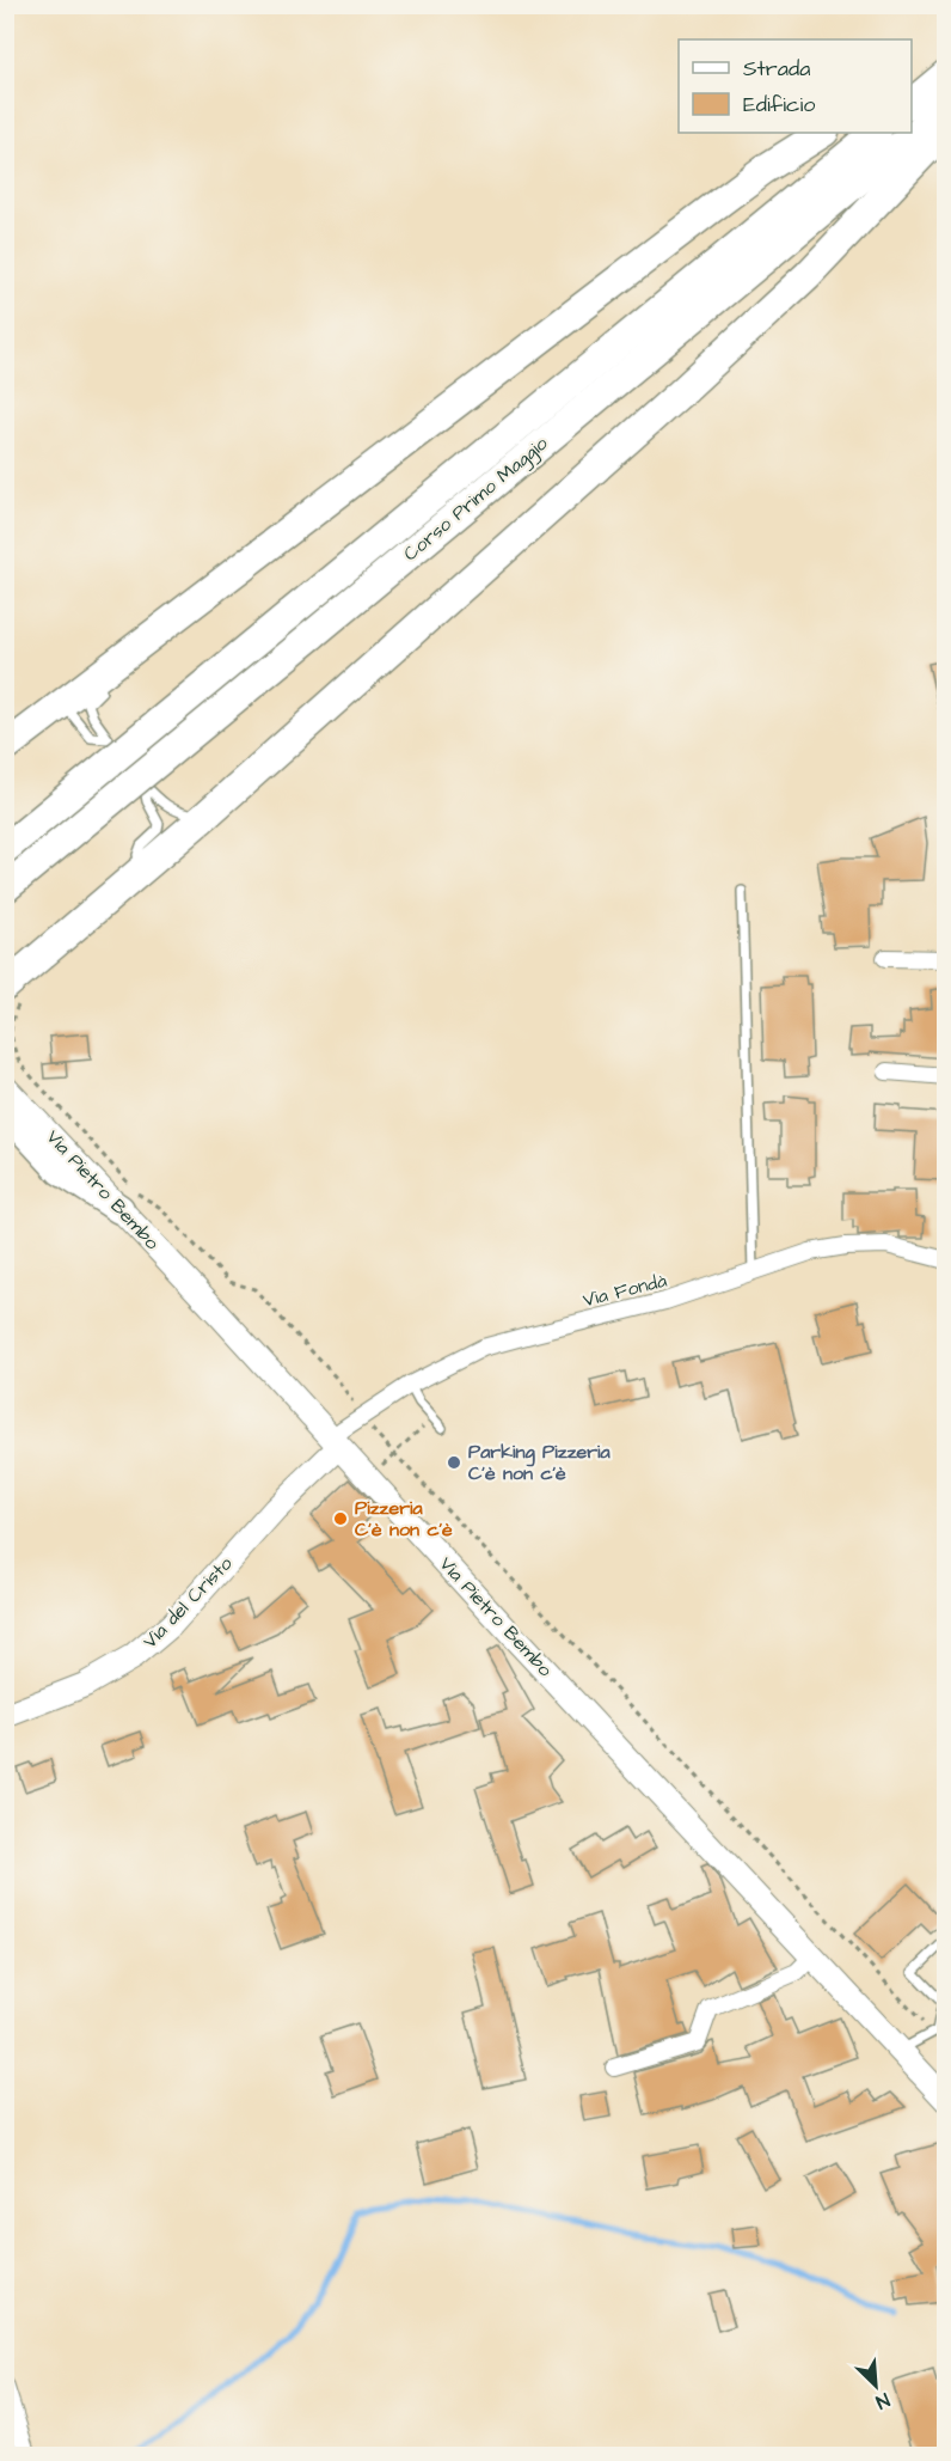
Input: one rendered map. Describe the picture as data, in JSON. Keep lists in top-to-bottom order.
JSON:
{
  "streets": {
    "highway": ["Corso Primo Maggio"],
    "main road": ["Via Pietro Bembo", "Via del Cristo"],
    "street": ["Via Fondà"]
  },
  "crossings": [
    ["Via Pietro Bembo", "Via Fondà"],
    ["Via Pietro Bembo", "Via del Cristo"],
    ["Via Fondà", "Via del Cristo"]
  ],
  "places": ["Parking Pizzeria C'è non c'è", "Pizzeria C'è non c'è"],
  "legend": ["Strada", "Edificio"],
  "north": "bottom right"
}
